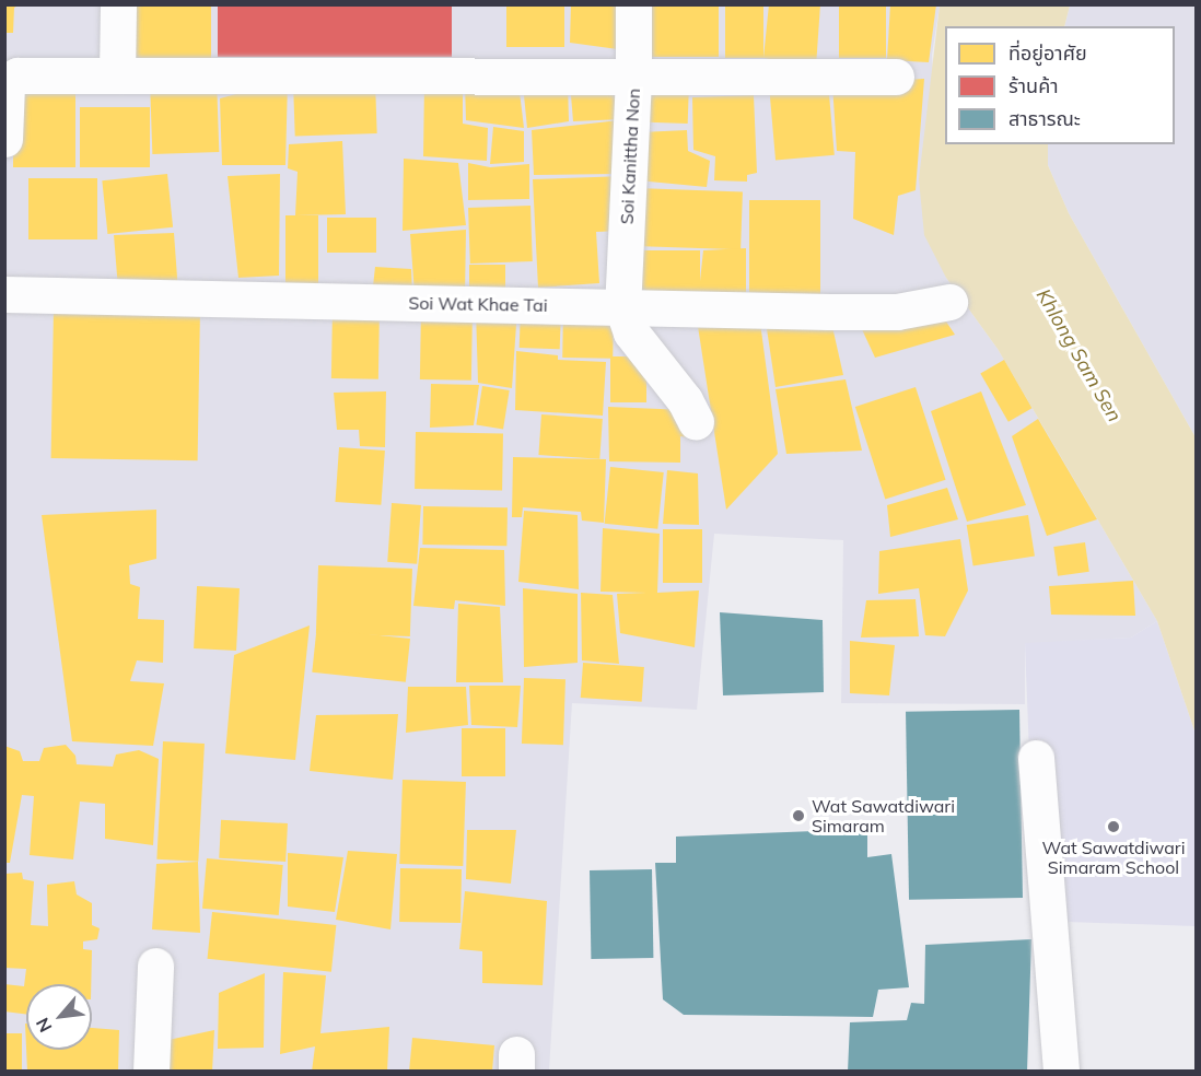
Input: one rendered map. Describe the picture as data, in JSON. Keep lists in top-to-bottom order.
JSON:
{
  "streets": {
    "street": ["Soi Kanittha Non", "Soi Wat Khae Tai"]
  },
  "crossings": [
    ["Soi Kanittha Non", "Soi Wat Khae Tai"]
  ],
  "water": ["Khlong Sam Sen"],
  "places": ["Wat Sawatdiwari Simaram", "Wat Sawatdiwari Simaram School"],
  "legend": ["ที่อยู่อาศัย", "ร้านค้า", "สาธารณะ"],
  "north": "bottom left"
}
